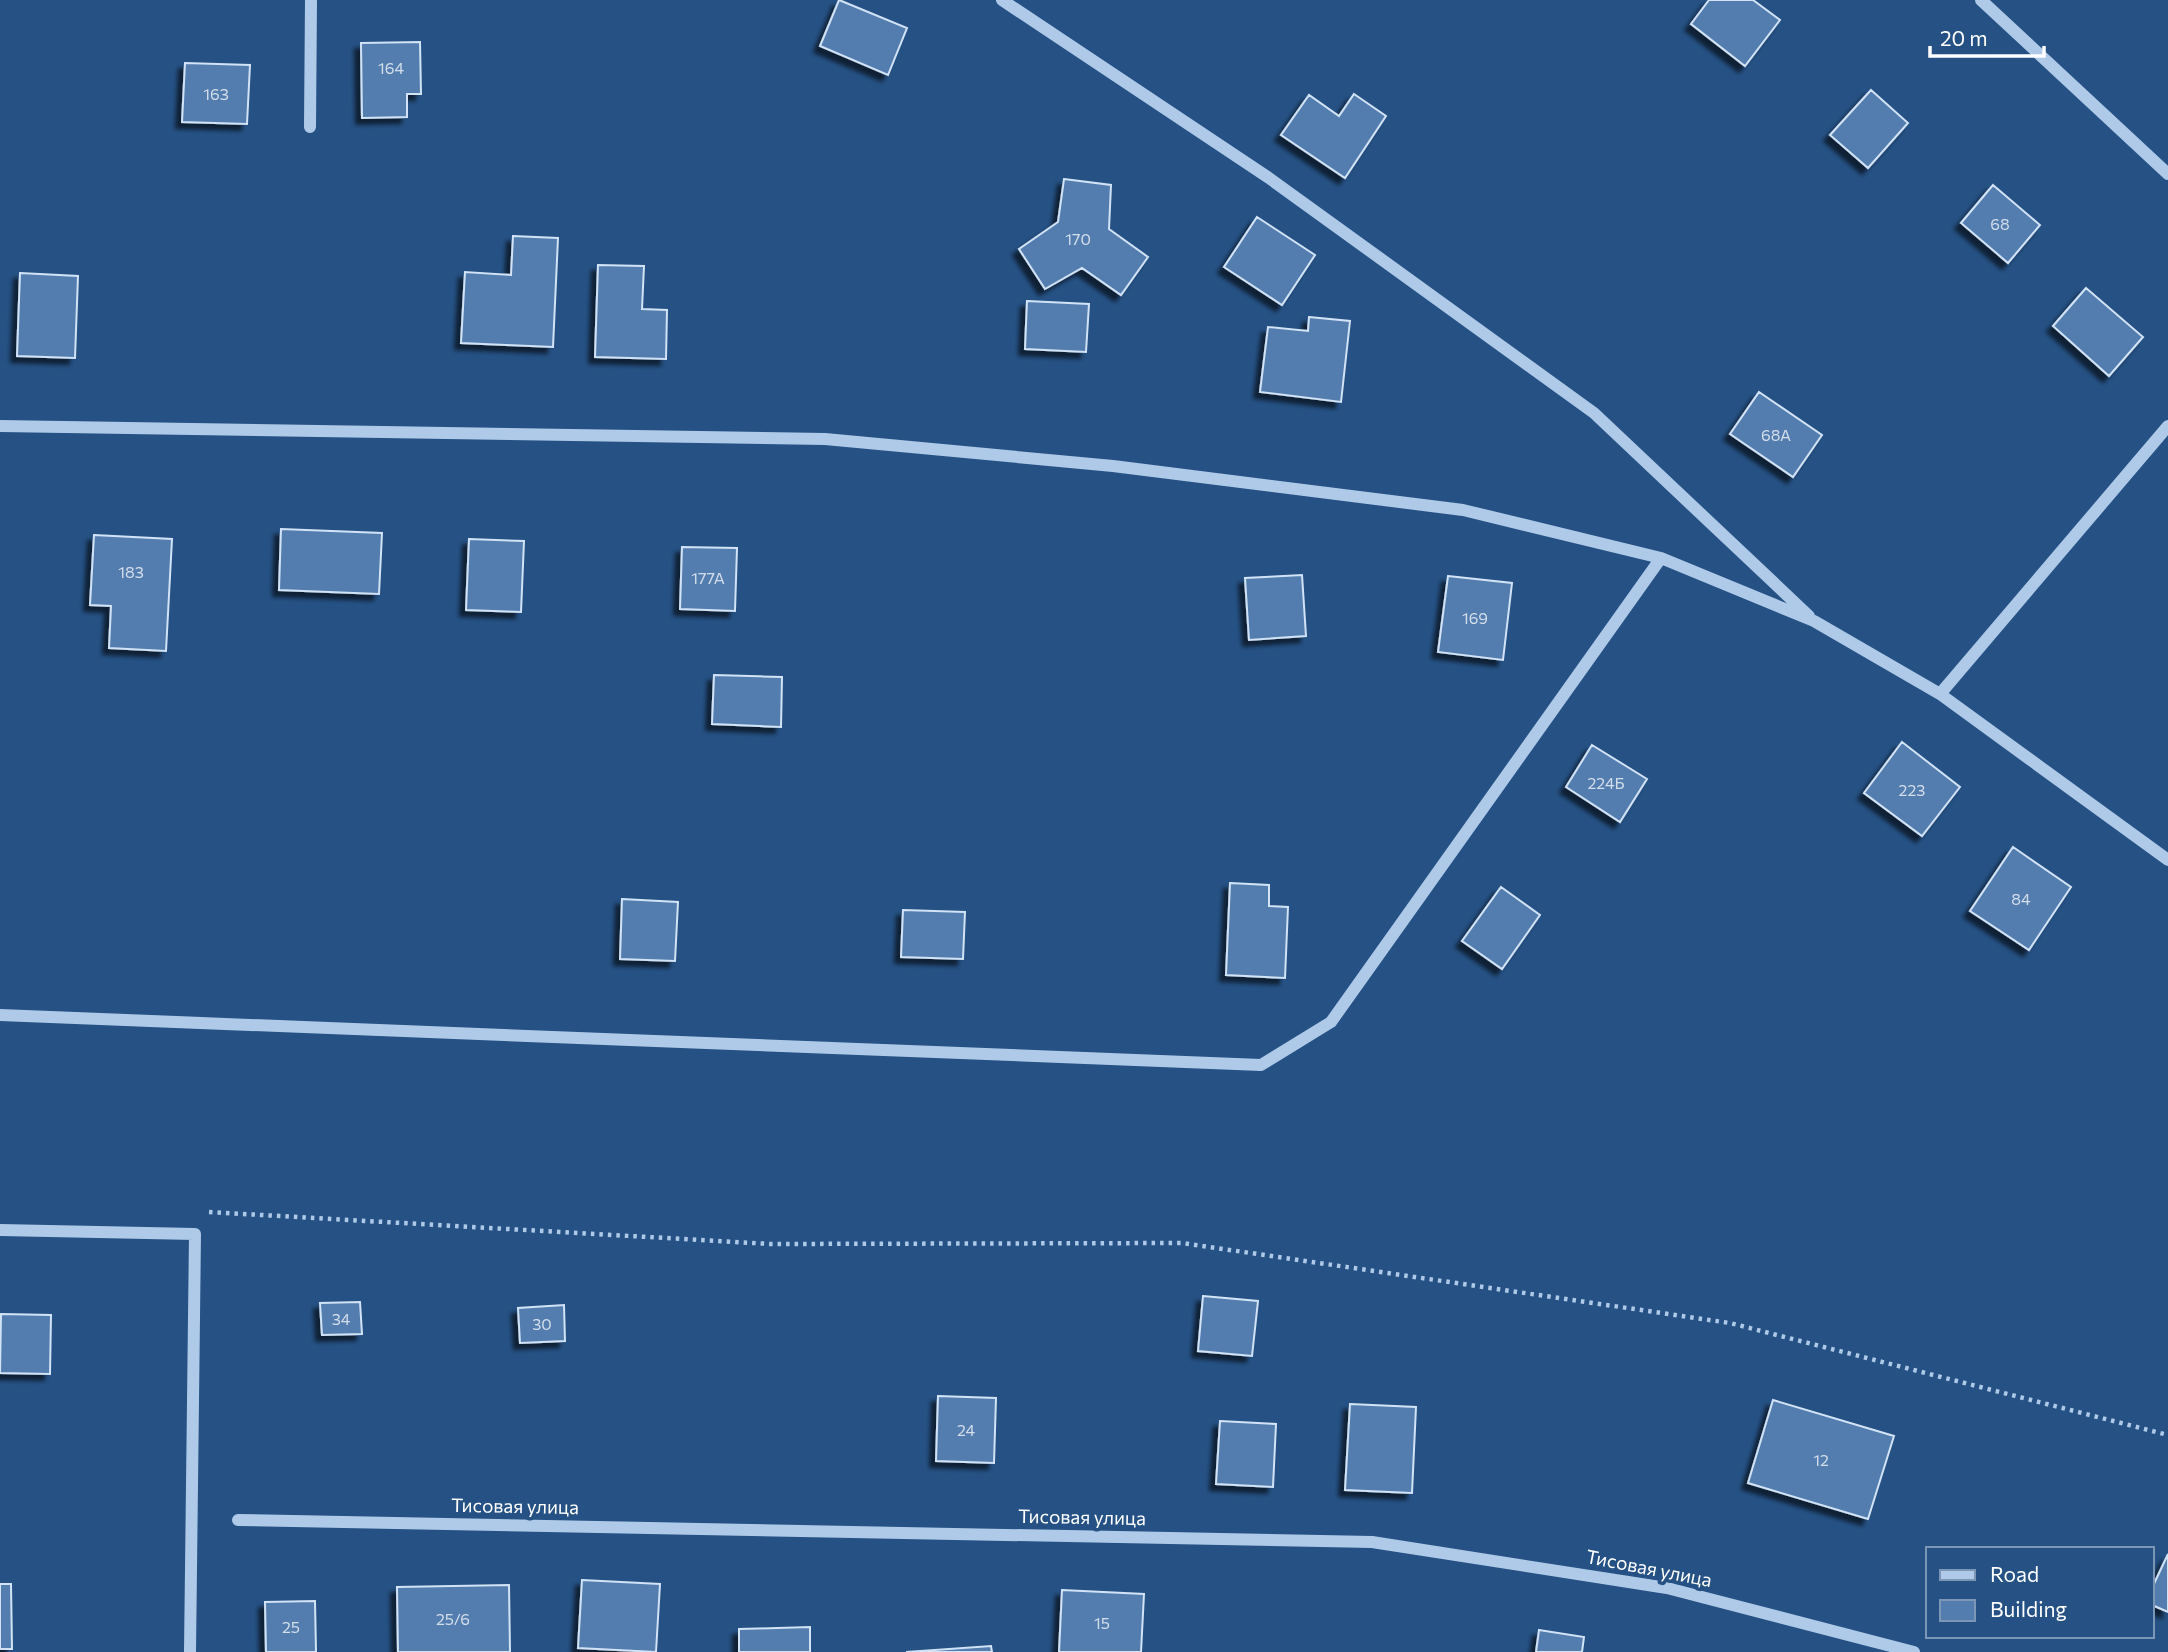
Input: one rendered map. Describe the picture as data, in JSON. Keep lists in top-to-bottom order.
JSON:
{
  "streets": {
    "street": ["Тисовая улица"]
  },
  "house_numbers": [
    "164",
    "163",
    "68",
    "170",
    "68А",
    "183",
    "177А",
    "169",
    "224Б",
    "223",
    "84",
    "34",
    "30",
    "24",
    "12",
    "25/6",
    "15",
    "25"
  ],
  "legend": ["Road", "Building"],
  "scale_bar": "20 m"
}
